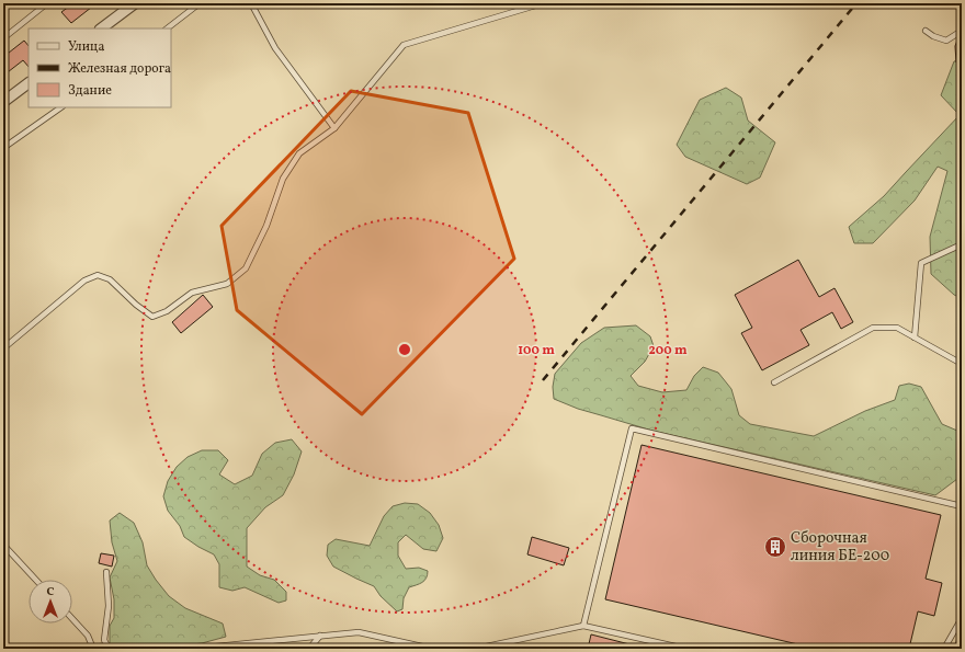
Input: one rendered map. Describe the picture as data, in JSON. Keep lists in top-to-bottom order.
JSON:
{
  "places": {
    "building": ["Сборочная линия БЕ-200"]
  },
  "legend": ["Улица", "Железная дорога", "Здание"],
  "north": "top",
  "rings": ["100 m", "200 m"]
}
